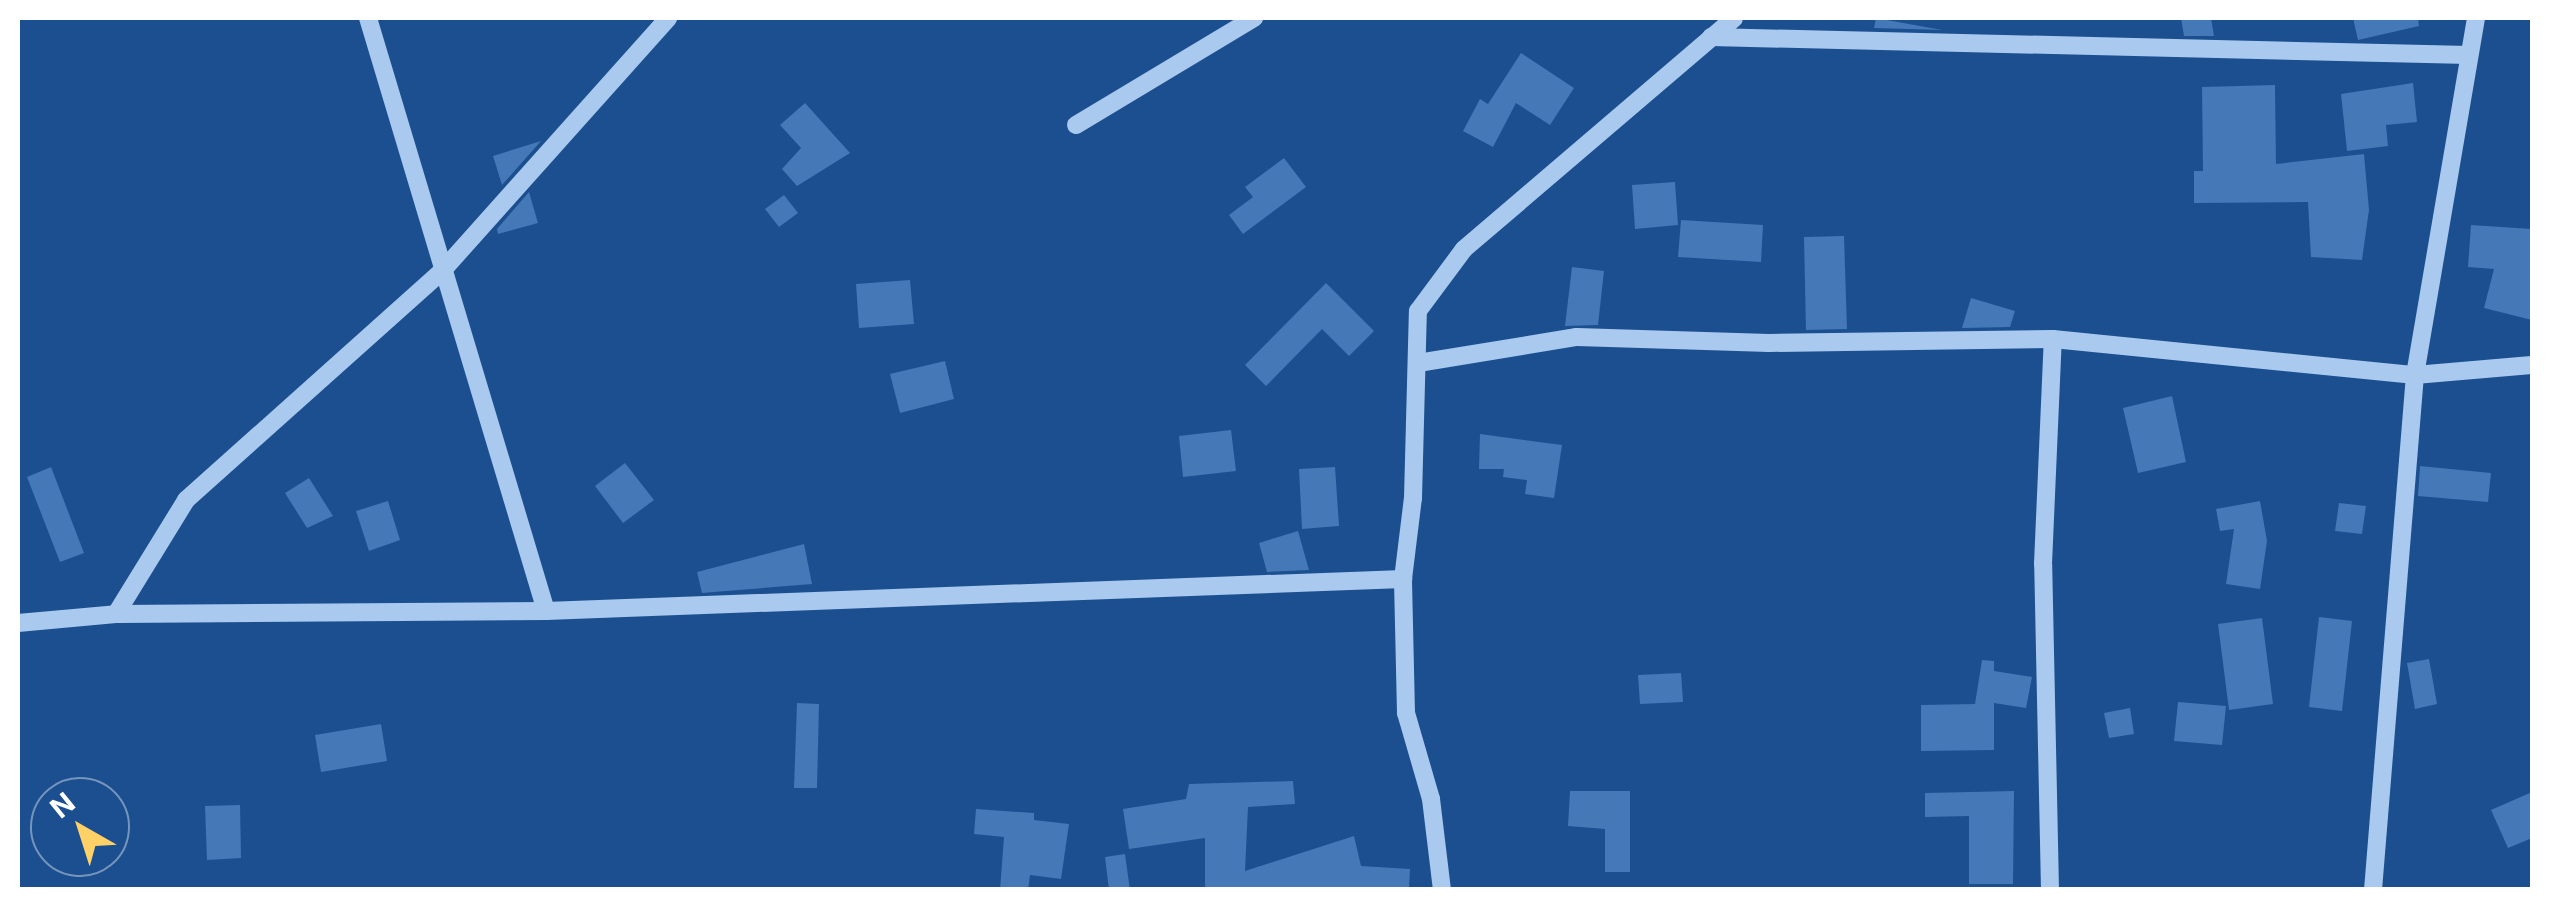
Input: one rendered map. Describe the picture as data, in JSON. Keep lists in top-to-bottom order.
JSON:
{
  "north": "top left"
}
